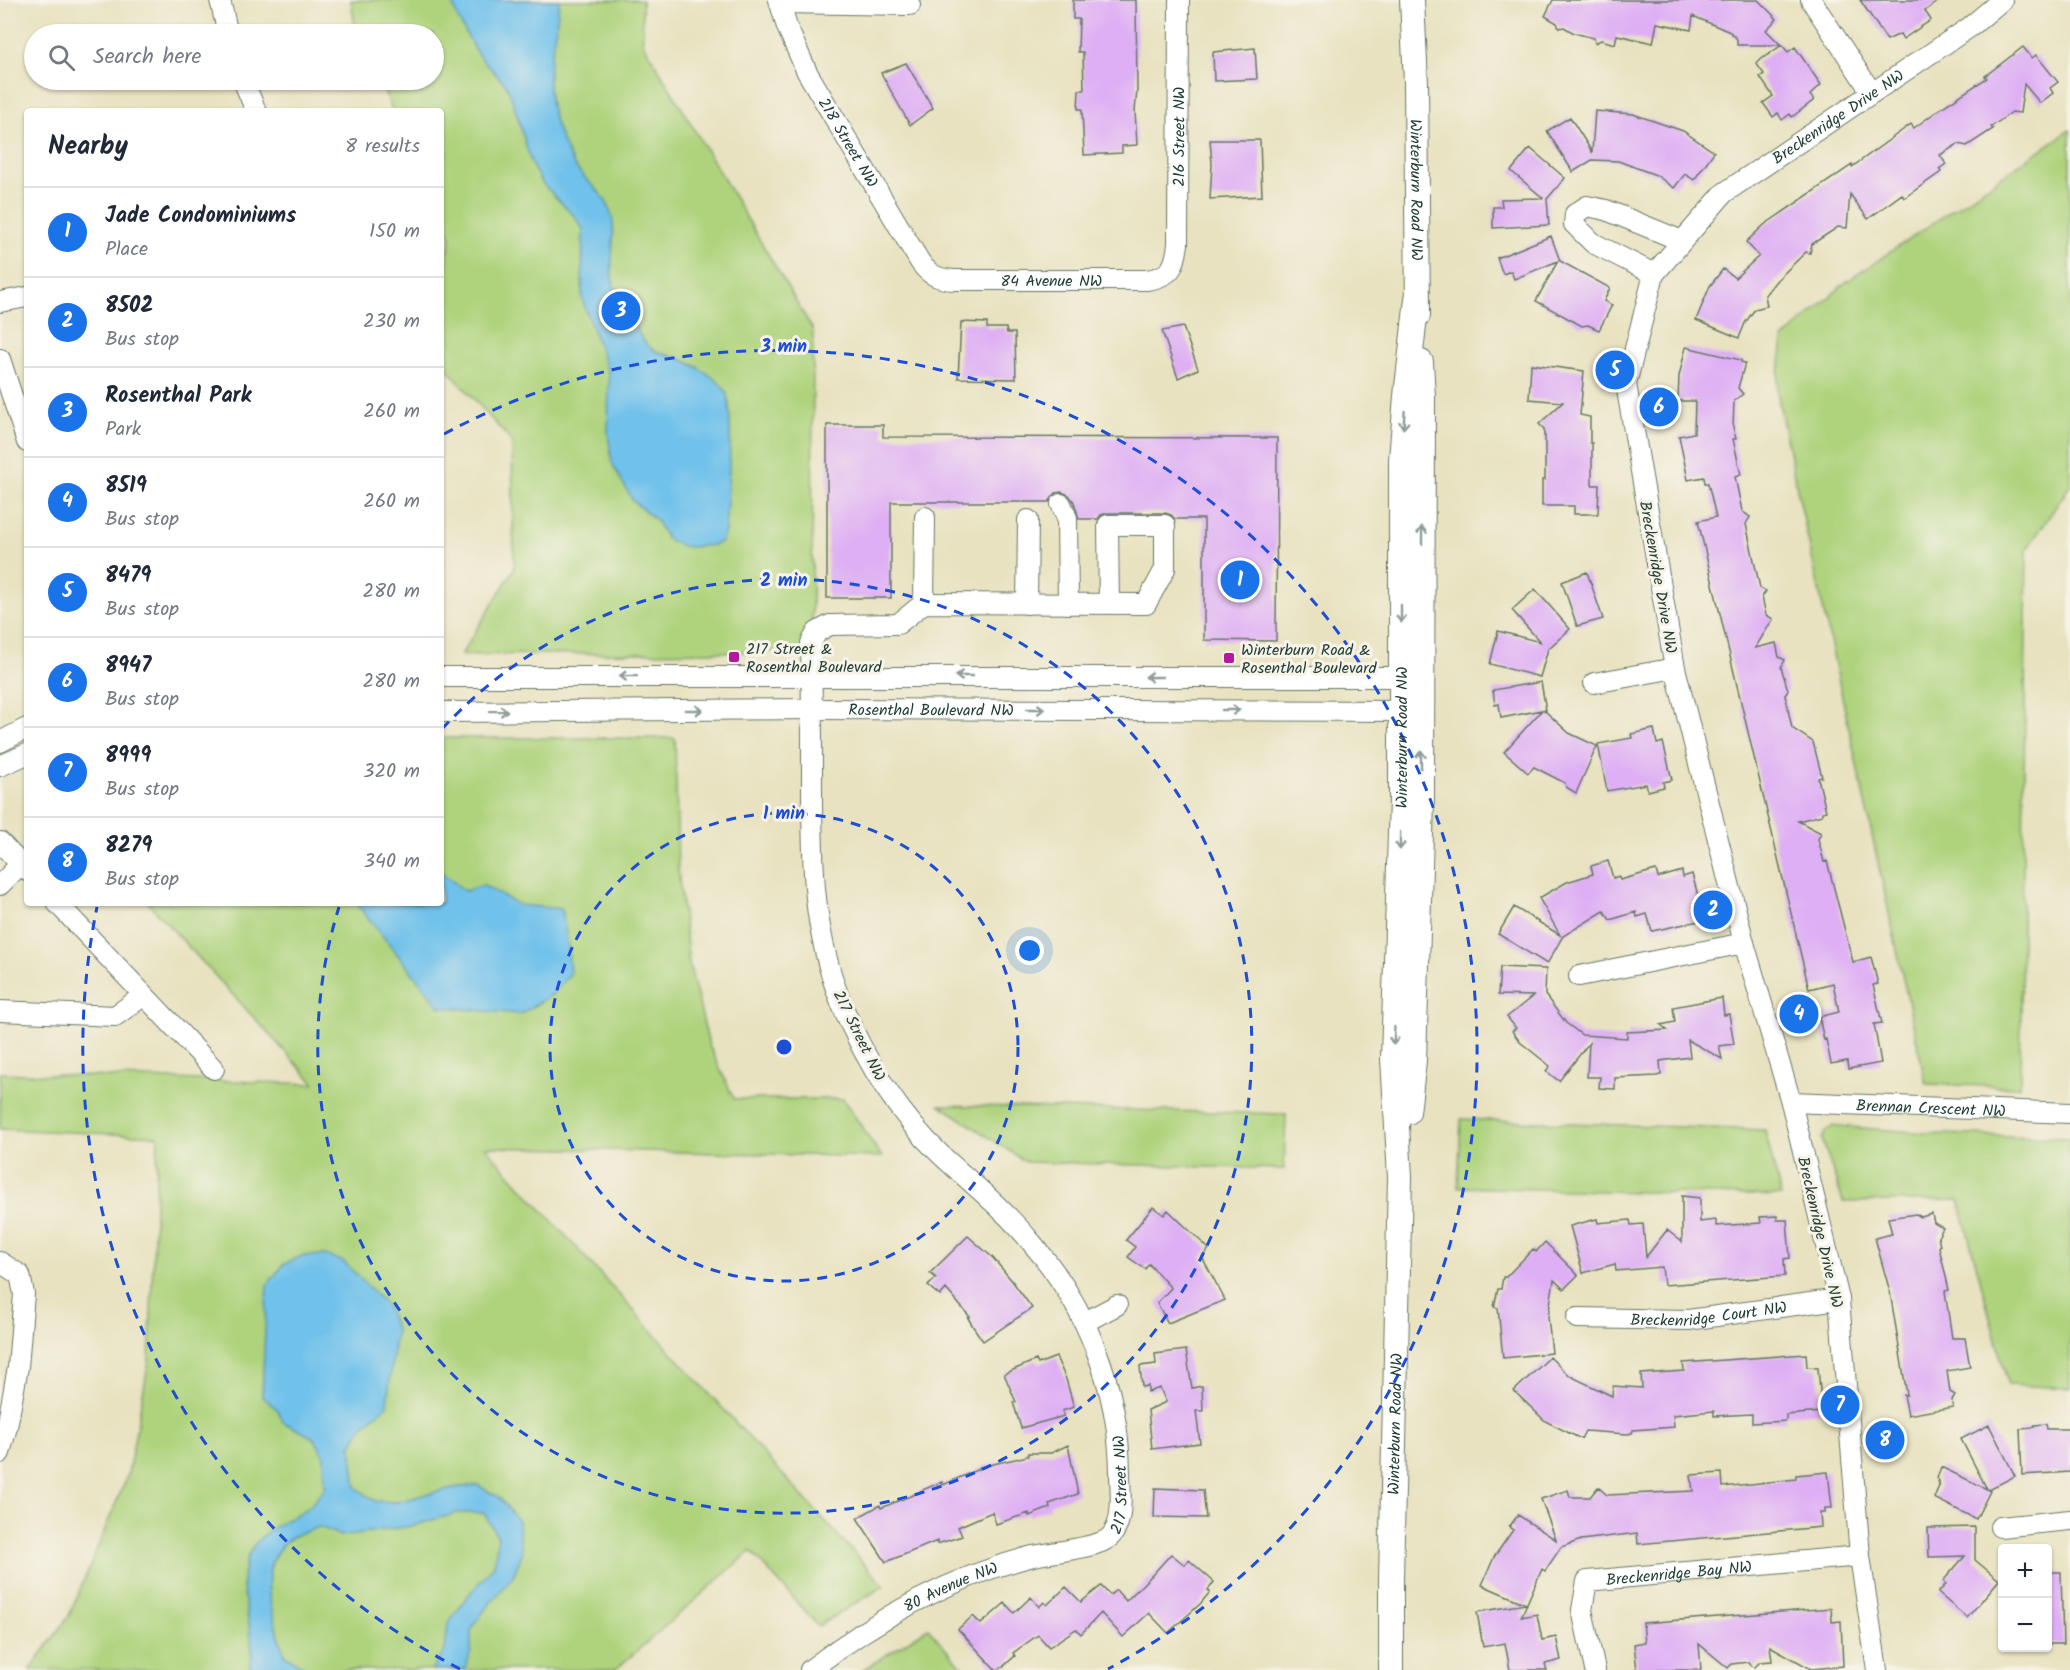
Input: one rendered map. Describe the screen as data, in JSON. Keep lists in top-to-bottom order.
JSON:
{
  "streets": {
    "main road": ["Winterburn Road NW"],
    "street": [
      "Breckenridge Drive NW",
      "216 Street NW",
      "218 Street NW",
      "84 Avenue NW",
      "Rosenthal Boulevard NW",
      "217 Street NW",
      "Brennan Crescent NW",
      "Breckenridge Court NW",
      "Breckenridge Bay NW",
      "80 Avenue NW"
    ]
  },
  "crossings": [
    ["Breckenridge Drive NW", "Brennan Crescent NW"],
    ["Breckenridge Drive NW", "Breckenridge Court NW"],
    ["Breckenridge Drive NW", "Breckenridge Bay NW"],
    ["216 Street NW", "84 Avenue NW"],
    ["218 Street NW", "84 Avenue NW"],
    ["Winterburn Road NW", "Rosenthal Boulevard NW"],
    ["Rosenthal Boulevard NW", "217 Street NW"],
    ["217 Street NW", "80 Avenue NW"]
  ],
  "places": {
    "transit": ["217 Street & Rosenthal Boulevard", "Winterburn Road & Rosenthal Boulevard"]
  },
  "page": {
    "search": "Search here",
    "heading": ["Nearby", "8 results"],
    "list": [
      {
        "mark": "1",
        "name": "Jade Condominiums",
        "note": "Place",
        "value": "150 m"
      },
      {
        "mark": "2",
        "name": "8502",
        "note": "Bus stop",
        "value": "230 m"
      },
      {
        "mark": "3",
        "name": "Rosenthal Park",
        "note": "Park",
        "value": "260 m"
      },
      {
        "mark": "4",
        "name": "8519",
        "note": "Bus stop",
        "value": "260 m"
      },
      {
        "mark": "5",
        "name": "8479",
        "note": "Bus stop",
        "value": "280 m"
      },
      {
        "mark": "6",
        "name": "8947",
        "note": "Bus stop",
        "value": "280 m"
      },
      {
        "mark": "7",
        "name": "8999",
        "note": "Bus stop",
        "value": "320 m"
      },
      {
        "mark": "8",
        "name": "8279",
        "note": "Bus stop",
        "value": "340 m"
      }
    ],
    "pins": [
      "3",
      "5",
      "6",
      "1",
      "2",
      "4",
      "7",
      "8"
    ],
    "map_buttons": ["+", "−"]
  },
  "rings": ["3 min", "2 min", "1 min"]
}
